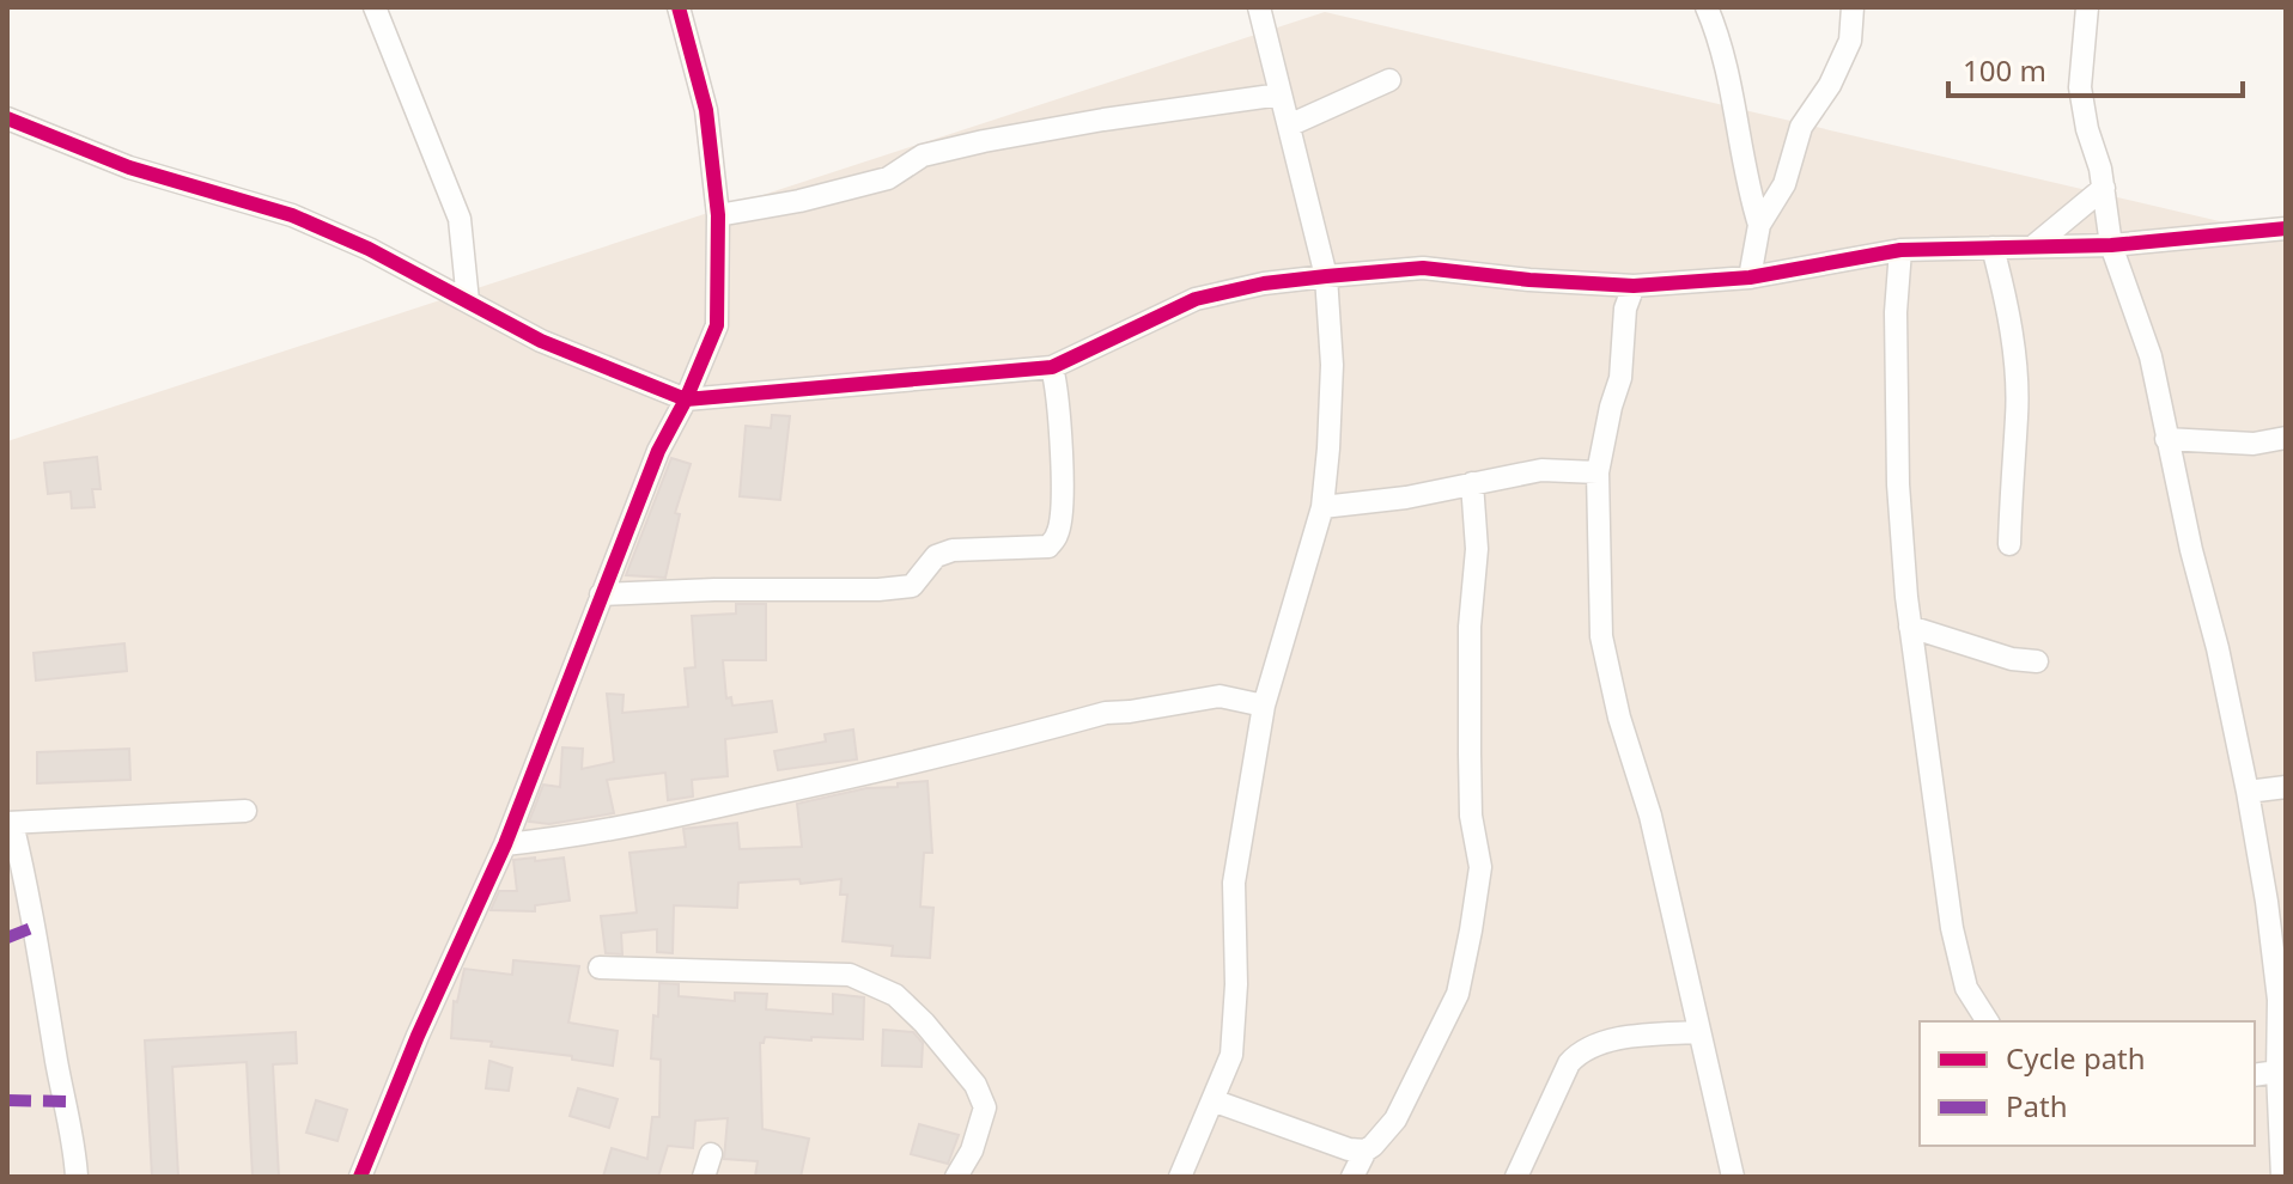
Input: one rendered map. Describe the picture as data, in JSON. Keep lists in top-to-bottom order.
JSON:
{
  "legend": ["Cycle path", "Path"],
  "scale_bar": "100 m"
}
